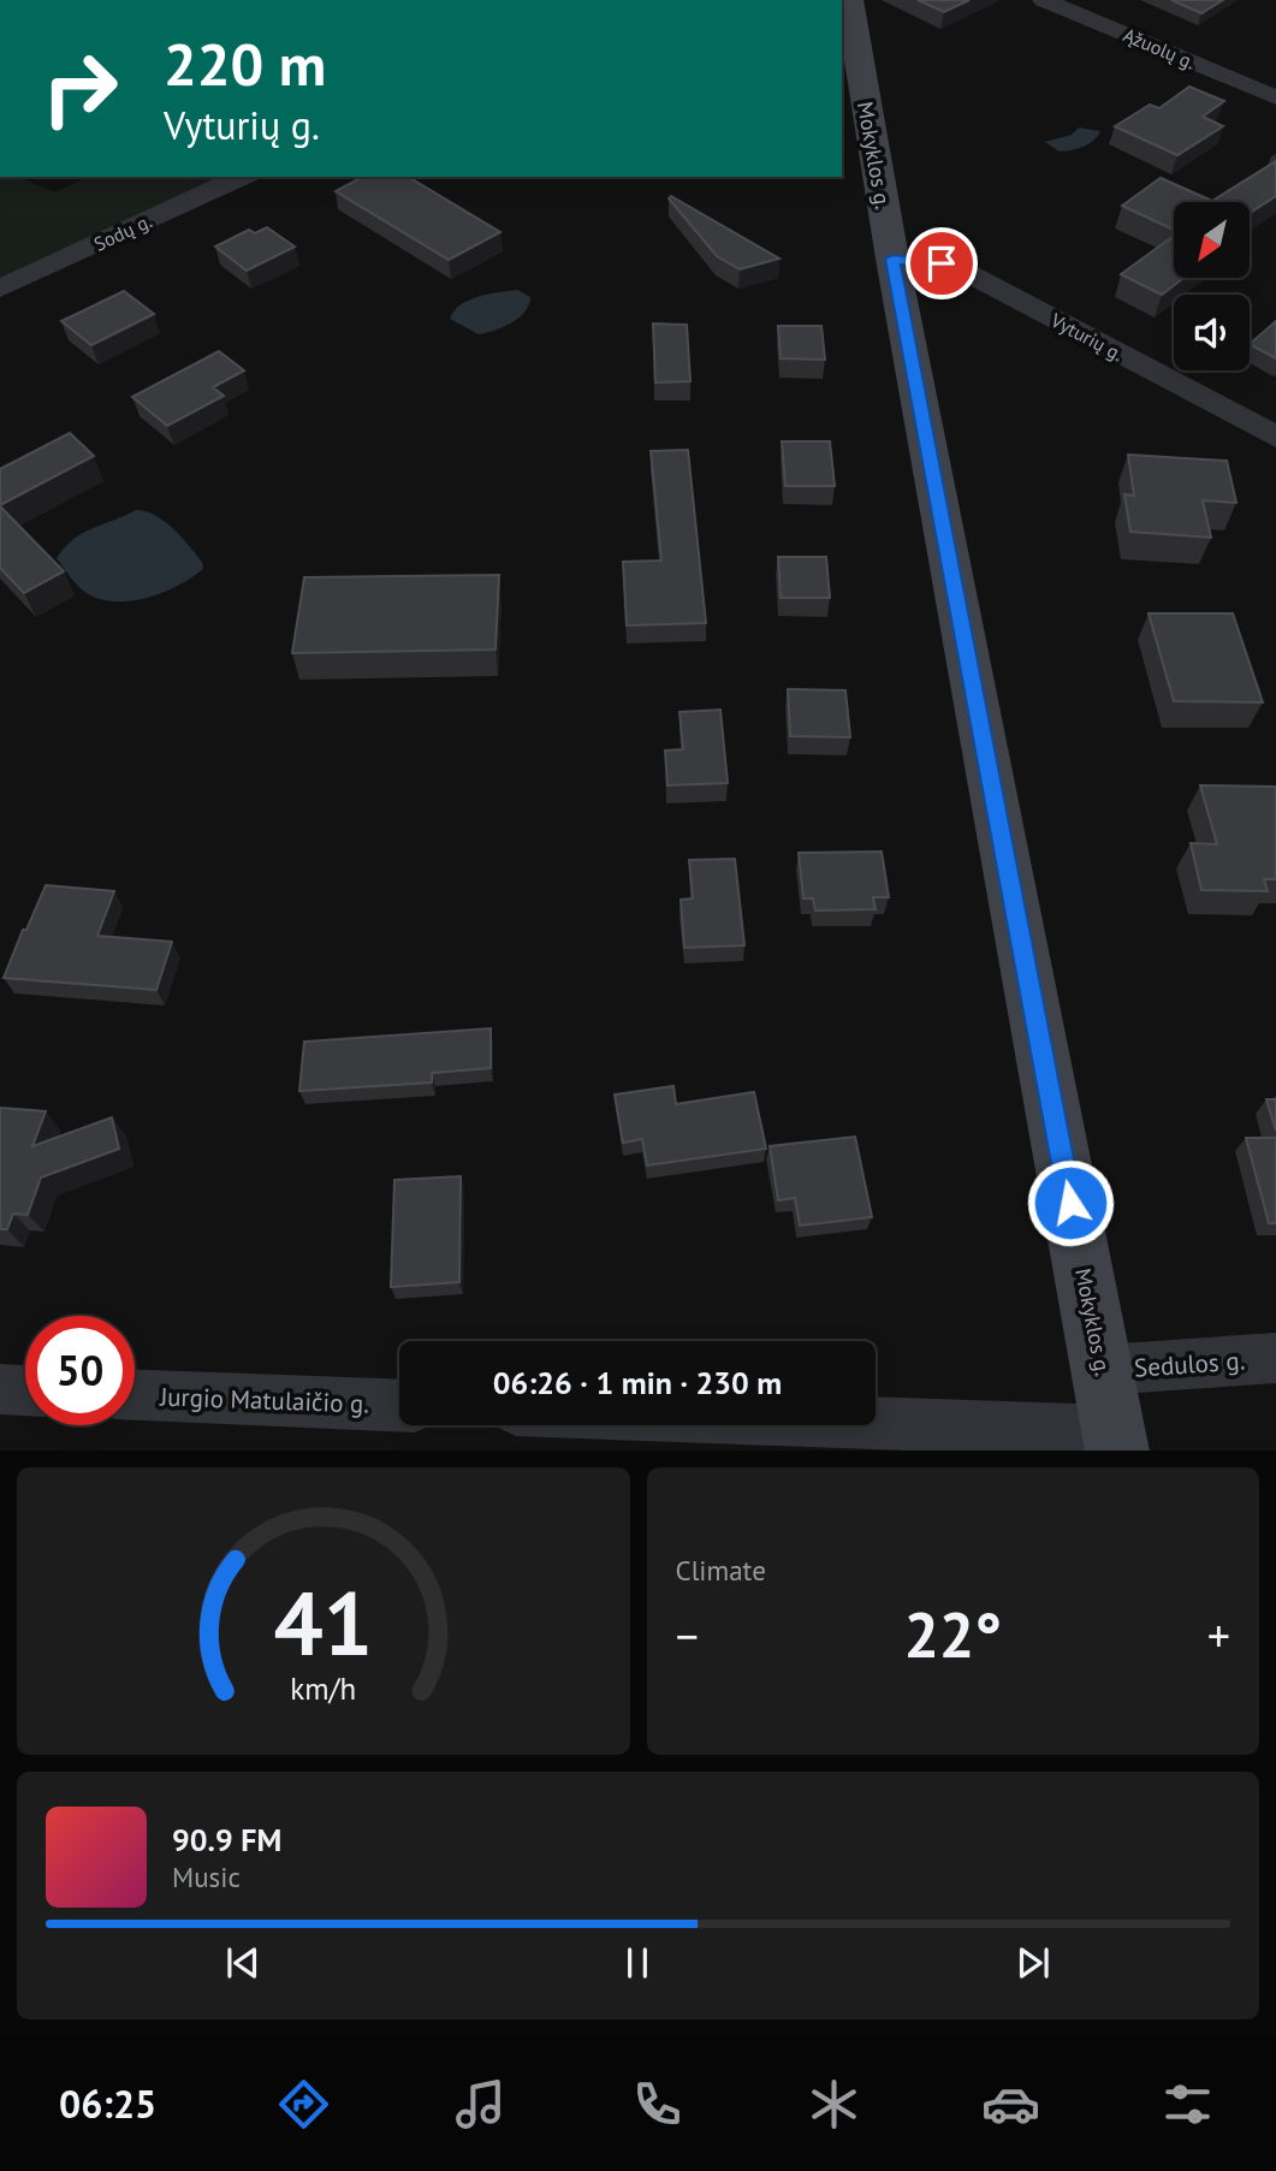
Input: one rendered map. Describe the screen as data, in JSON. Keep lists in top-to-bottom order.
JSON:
{
  "streets": {
    "main road": ["Mokyklos g."],
    "street": [
      "Ąžuolų g.",
      "Sodų g.",
      "Vyturių g.",
      "Sedulos g.",
      "Jurgio Matulaičio g."
    ]
  },
  "crossings": [
    ["Mokyklos g.", "Vyturių g."],
    ["Mokyklos g.", "Sedulos g."]
  ],
  "north": "bottom left",
  "page": {
    "turn": ["220 m", "Vyturių g."],
    "limit": "50",
    "trip": "06:26 · 1 min · 230 m",
    "tile": "Climate",
    "heat": ["−", "22°", "+"],
    "song": ["90.9 FM", "Music"],
    "tabs": "06:25",
    "gauge": ["41", "km/h"]
  }
}
